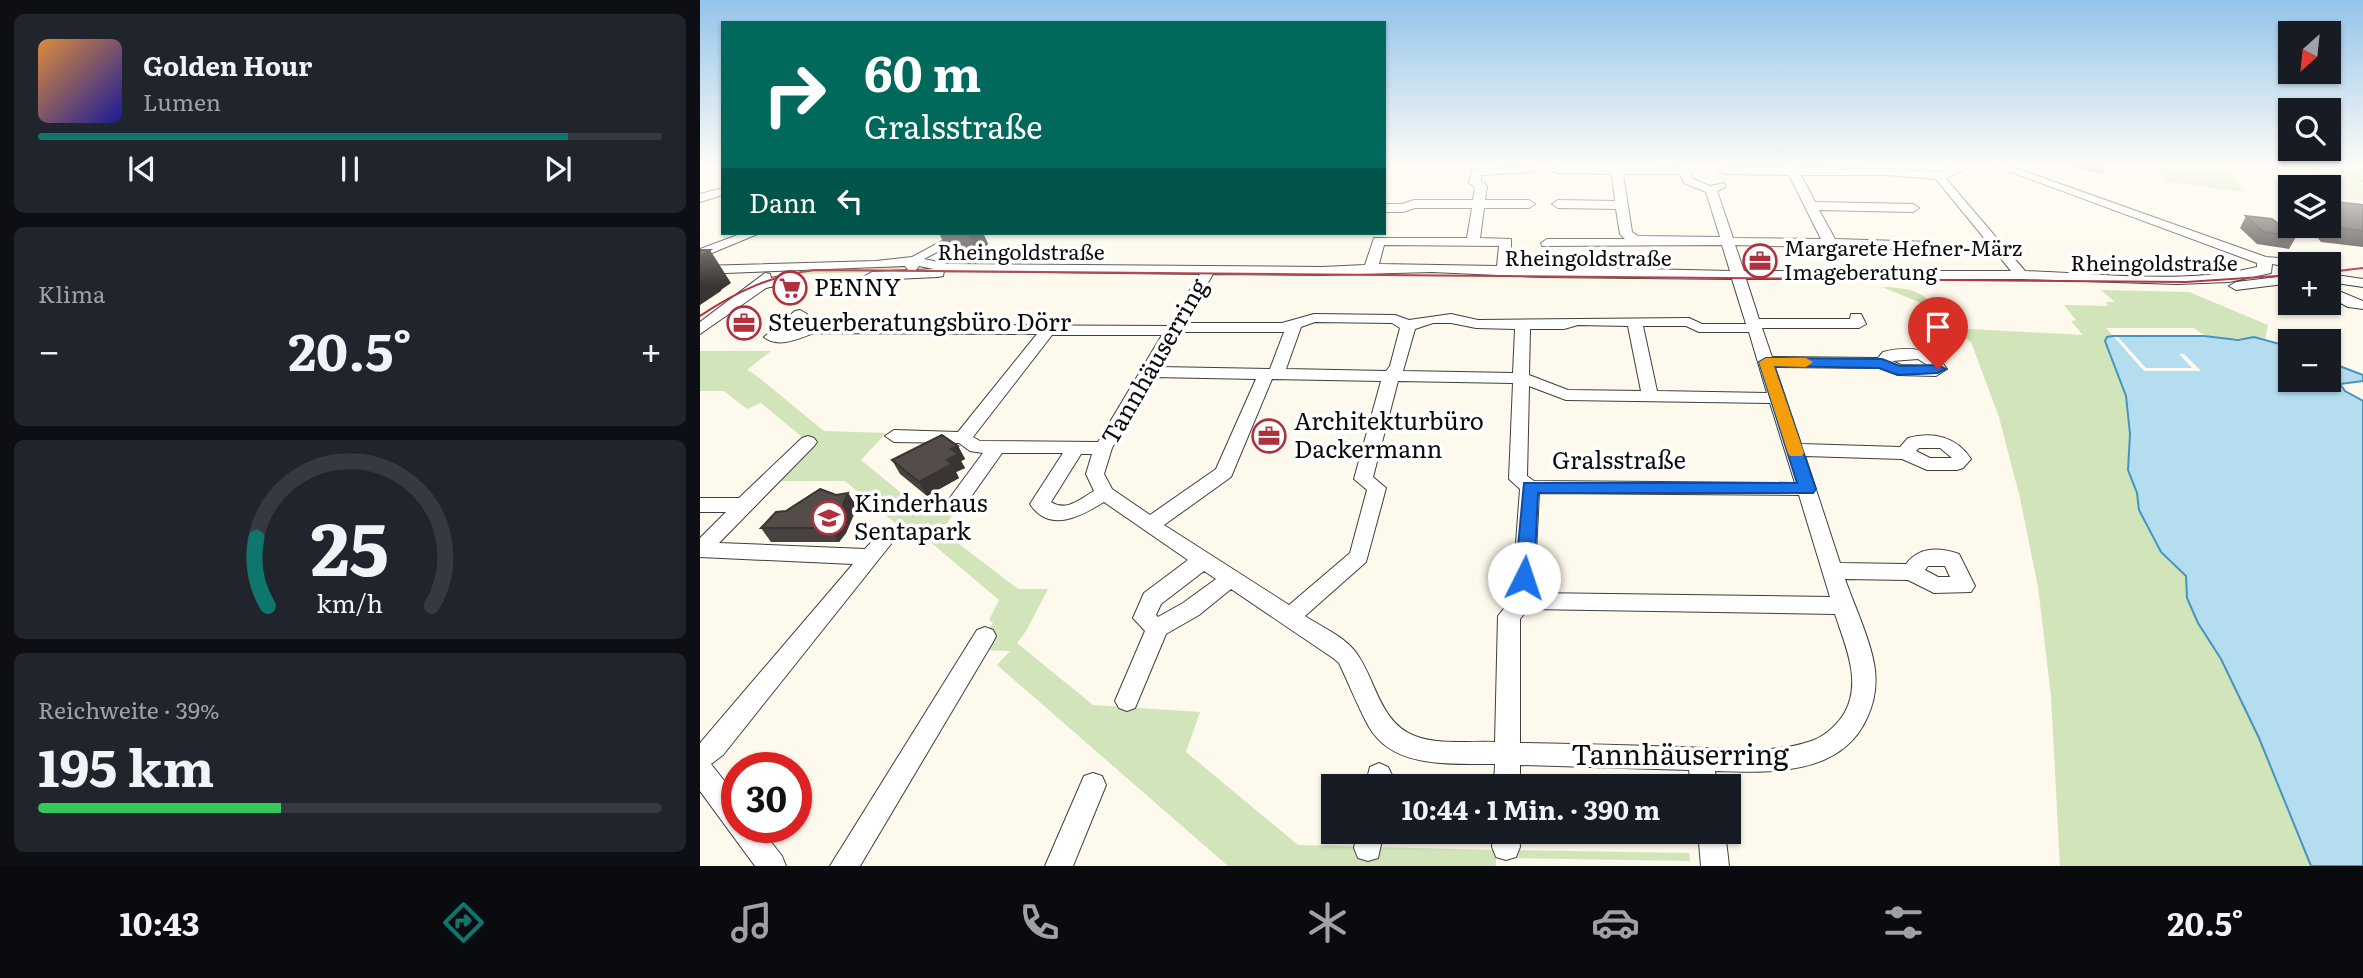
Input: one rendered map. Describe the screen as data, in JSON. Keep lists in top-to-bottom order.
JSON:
{
  "streets": {
    "street": ["Rheingoldstraße", "Tannhäuserring", "Gralsstraße"]
  },
  "crossings": [
    ["Rheingoldstraße", "Tannhäuserring"],
    ["Tannhäuserring", "Gralsstraße"]
  ],
  "places": {
    "office": ["Margarete Hefner-März Imageberatung", "Steuerberatungsbüro Dörr", "Architekturbüro Dackermann"],
    "supermarket": ["PENNY"],
    "school or university": ["Kinderhaus Sentapark"]
  },
  "north": "bottom left",
  "page": {
    "map_buttons": ["+", "−"],
    "turn": ["60 m", "Gralsstraße"],
    "song": ["Golden Hour", "Lumen"],
    "then": "Dann",
    "tile": [
      "Klima",
      ["Reichweite · 39%", "195 km"]
    ],
    "heat": ["−", "20.5°", "+"],
    "limit": "30",
    "trip": "10:44 · 1 Min. · 390 m",
    "tabs": ["10:43", "20.5°"],
    "gauge": ["25", "km/h"]
  }
}
